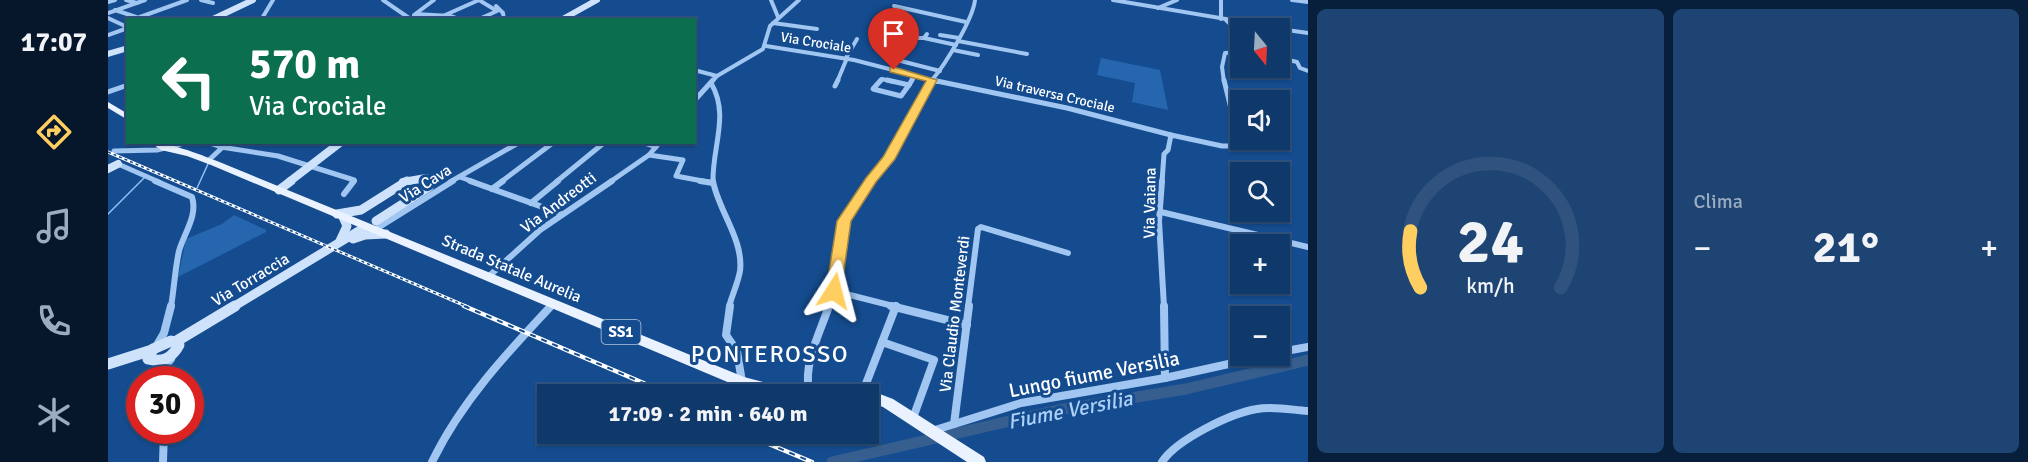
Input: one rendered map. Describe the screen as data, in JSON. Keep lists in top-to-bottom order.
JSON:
{
  "streets": {
    "main road": ["Strada Statale Aurelia", "SS1"],
    "street": [
      "Via Crociale",
      "Via traversa Crociale",
      "Via Cava",
      "Via Andreotti",
      "Via Vaiana",
      "Via Torraccia",
      "Via Claudio Monteverdi",
      "Lungo fiume Versilia"
    ]
  },
  "crossings": [
    ["Via Crociale", "Via traversa Crociale"],
    ["Via traversa Crociale", "Via Vaiana"],
    ["Via Cava", "Strada Statale Aurelia"],
    ["Via Cava", "Via Torraccia"],
    ["Via Andreotti", "Strada Statale Aurelia"],
    ["Via Vaiana", "Lungo fiume Versilia"],
    ["Strada Statale Aurelia", "Via Torraccia"],
    ["Via Claudio Monteverdi", "Lungo fiume Versilia"]
  ],
  "districts": ["PONTEROSSO"],
  "water": ["Fiume Versilia"],
  "north": "bottom",
  "page": {
    "tabs": "17:07",
    "tile": "Clima",
    "map_buttons": ["+", "−"],
    "turn": ["570 m", "Via Crociale"],
    "heat": ["−", "21°", "+"],
    "limit": "30",
    "trip": "17:09 · 2 min · 640 m",
    "gauge": ["24", "km/h"]
  }
}
